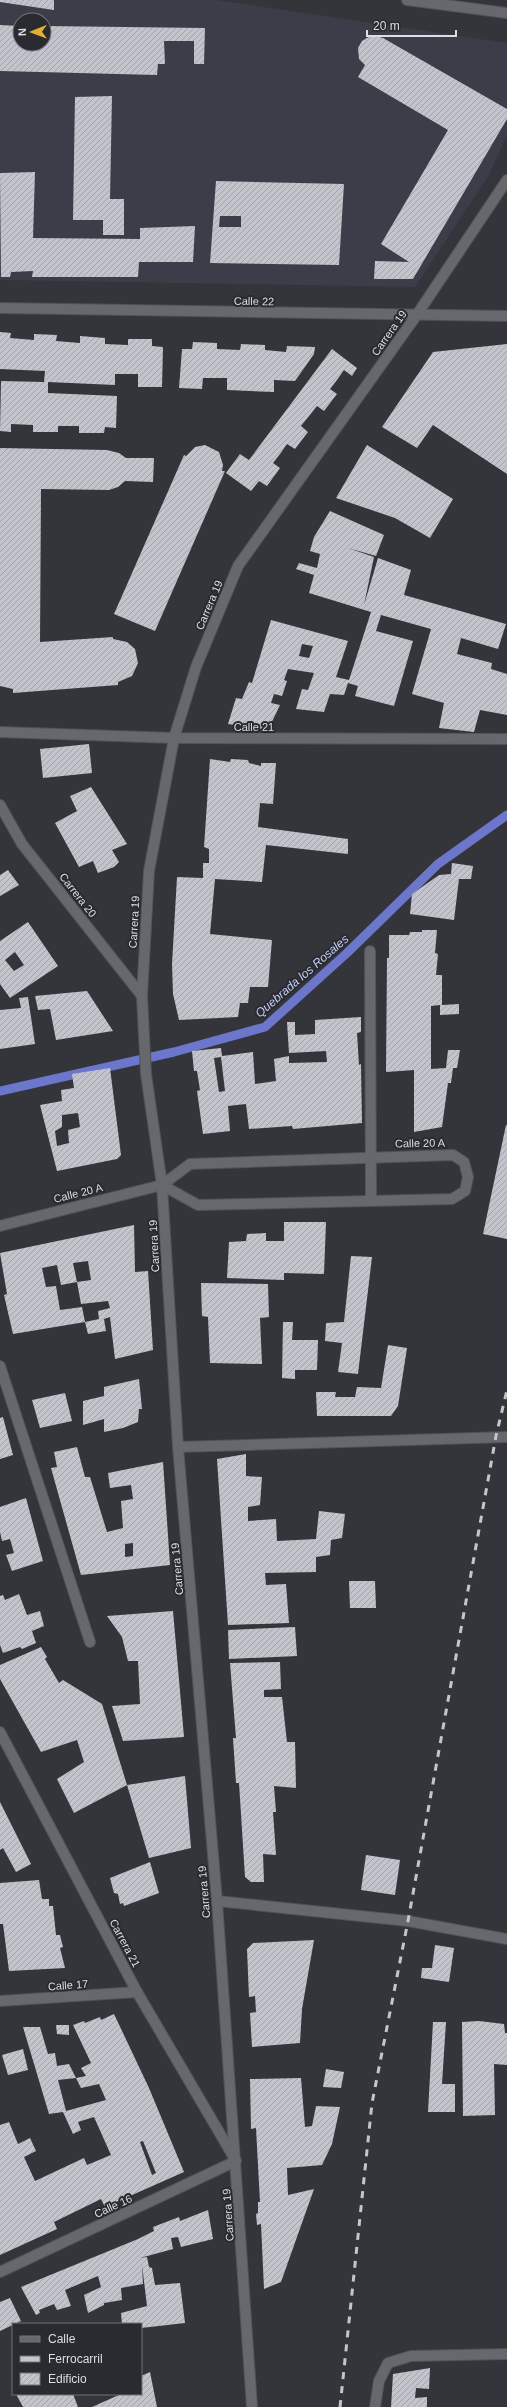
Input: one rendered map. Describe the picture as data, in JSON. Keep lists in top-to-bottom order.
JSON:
{
  "streets": {
    "street": [
      "Calle 22",
      "Carrera 19",
      "Calle 21",
      "Carrera 20",
      "Calle 20 A",
      "Carrera 21",
      "Calle 17",
      "Calle 16"
    ]
  },
  "crossings": [
    ["Calle 22", "Carrera 19"],
    ["Carrera 19", "Calle 21"],
    ["Carrera 19", "Carrera 20"],
    ["Carrera 19", "Calle 20 A"],
    ["Carrera 19", "Carrera 21"],
    ["Carrera 19", "Calle 16"],
    ["Carrera 21", "Calle 17"],
    ["Carrera 21", "Calle 16"]
  ],
  "water": ["Quebrada los Rosales"],
  "legend": ["Calle", "Ferrocarril", "Edificio"],
  "scale_bar": "20 m",
  "north": "left"
}
